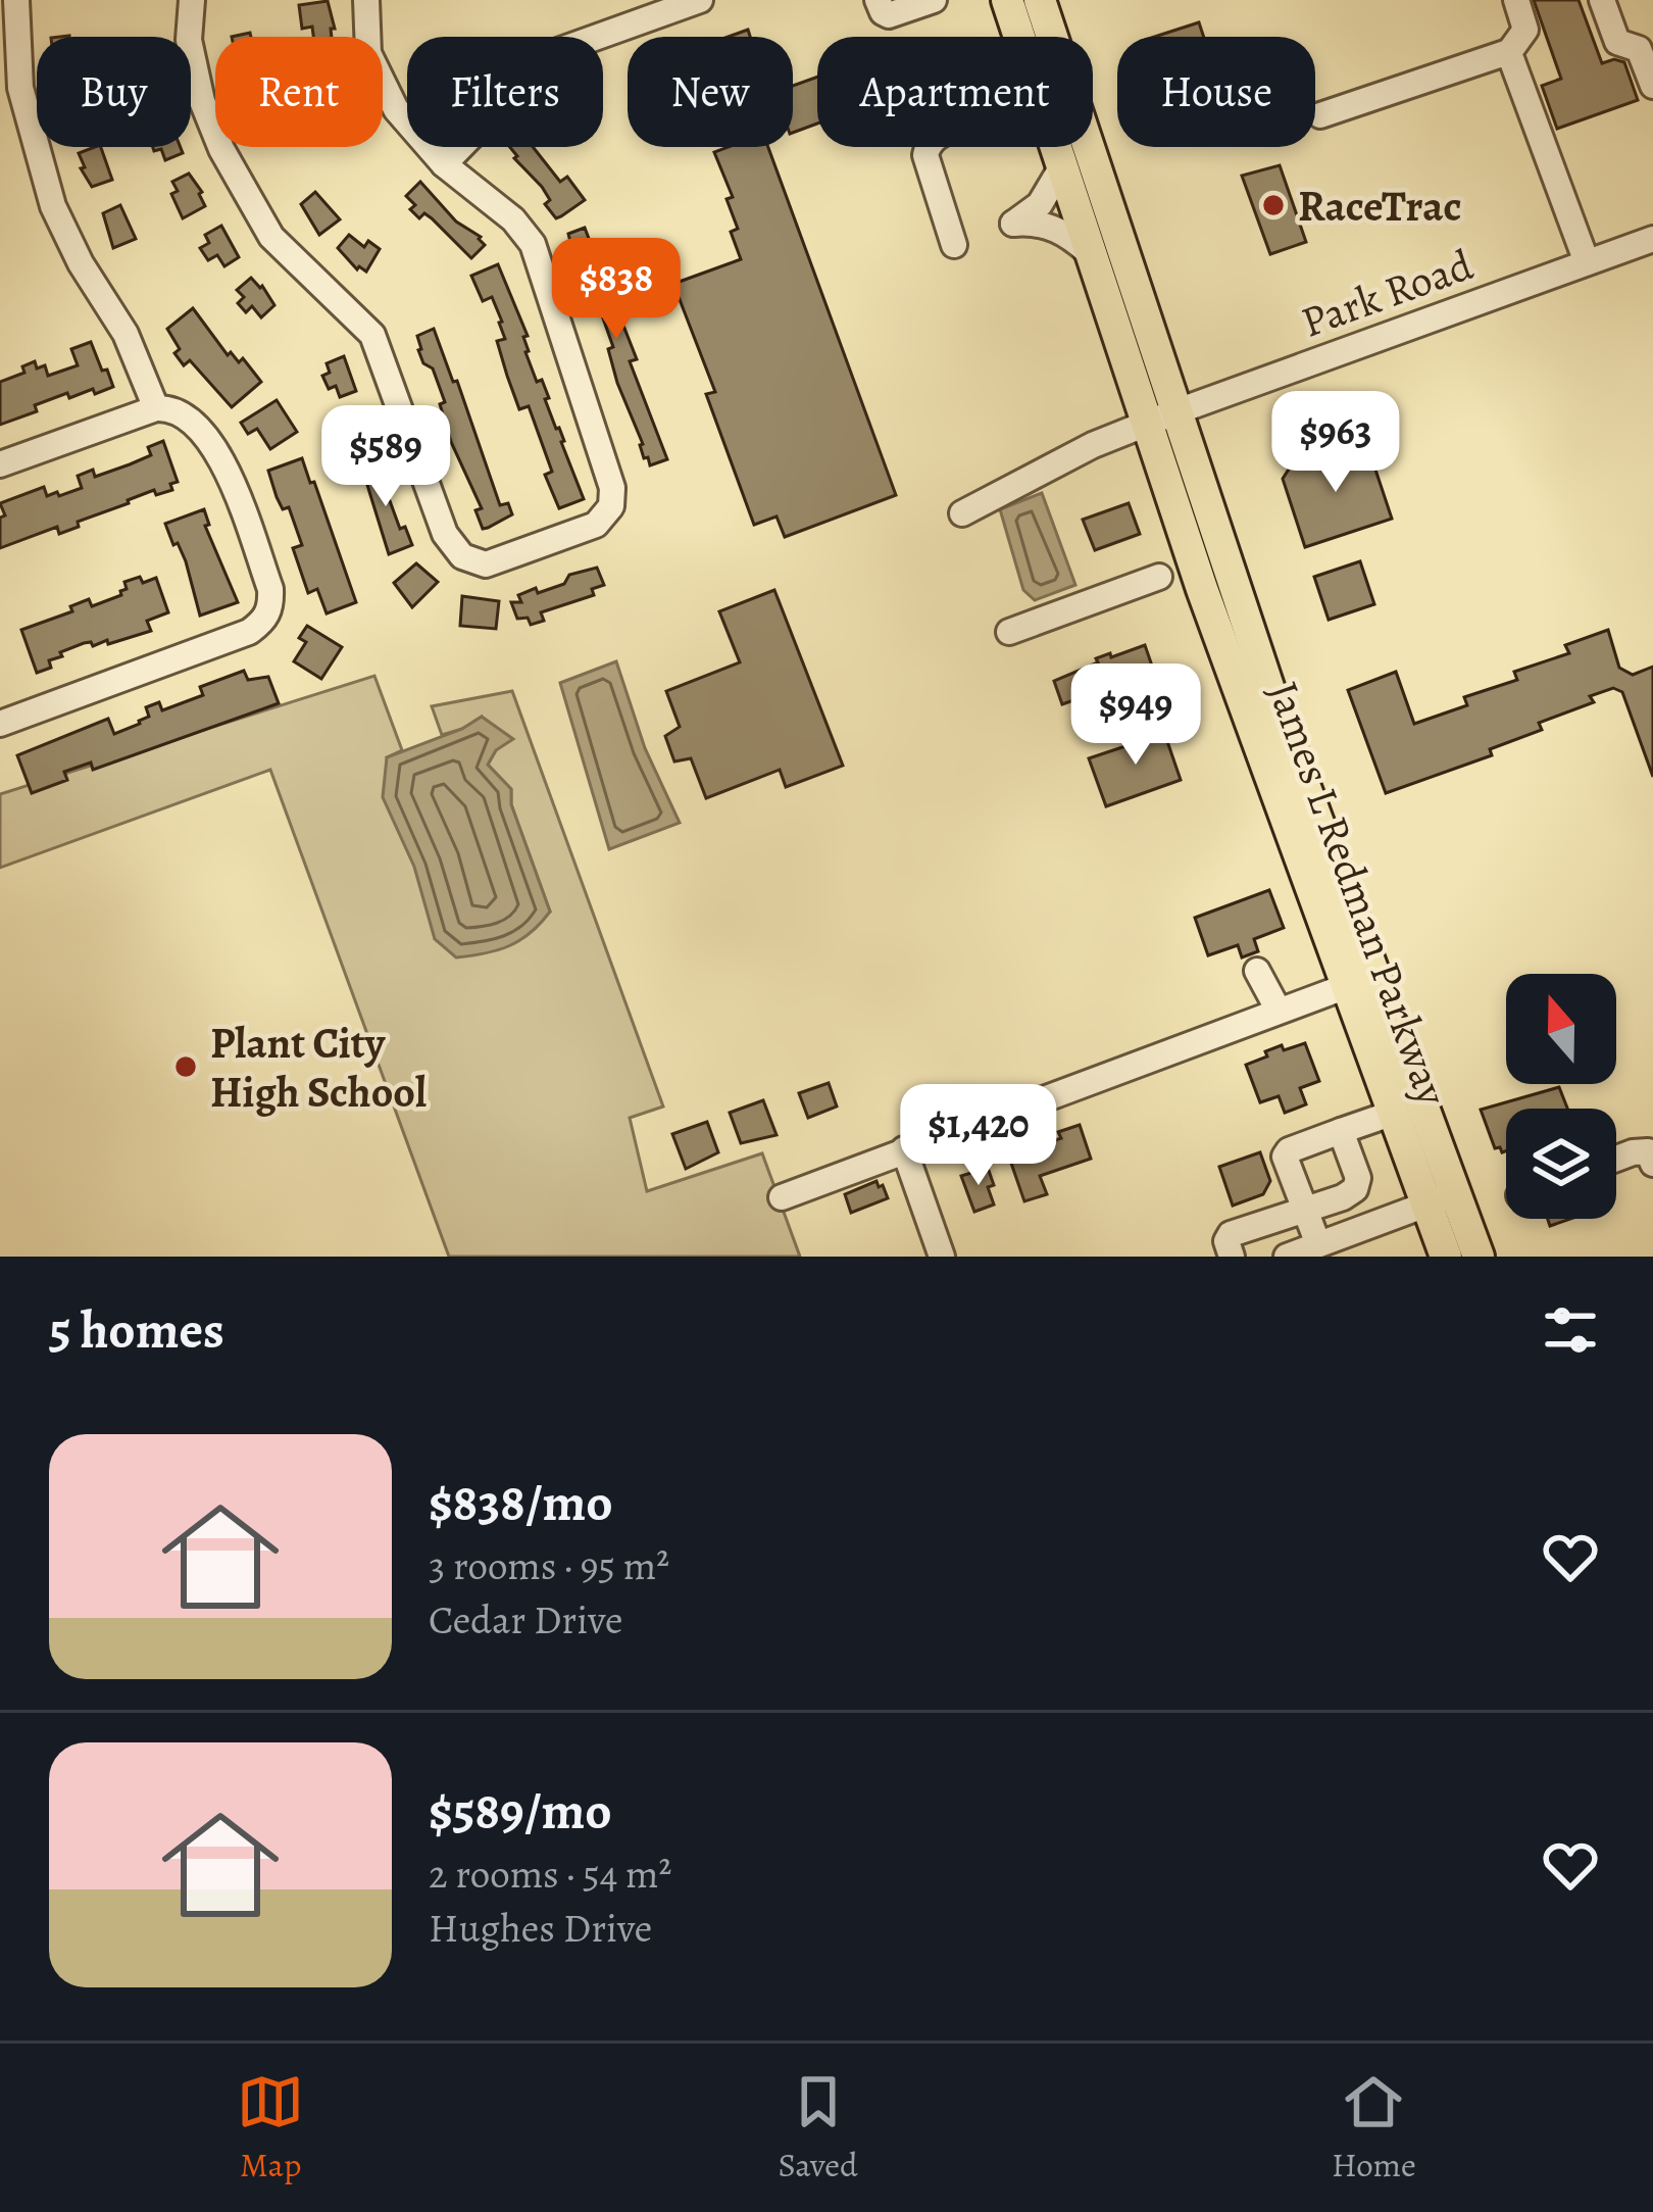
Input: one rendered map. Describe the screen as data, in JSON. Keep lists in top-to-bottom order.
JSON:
{
  "streets": {
    "main road": ["James L Redman Parkway"],
    "street": ["Park Road"]
  },
  "crossings": [
    ["Park Road", "James L Redman Parkway"]
  ],
  "places": ["RaceTrac", "Plant City High School"],
  "north": "top",
  "page": {
    "chip": [
      "Buy",
      "Rent",
      "Filters",
      "New",
      "Apartment",
      "House"
    ],
    "price": [
      "$838",
      "$963",
      "$589",
      "$949",
      "$1,420"
    ],
    "heading": "5 homes",
    "list": [
      {
        "name": "$838/mo",
        "note": "3 rooms · 95 m² · Cedar Drive"
      },
      {
        "name": "$589/mo",
        "note": "2 rooms · 54 m² · Hughes Drive"
      }
    ],
    "tabs": ["Map", "Saved", "Home"]
  }
}
